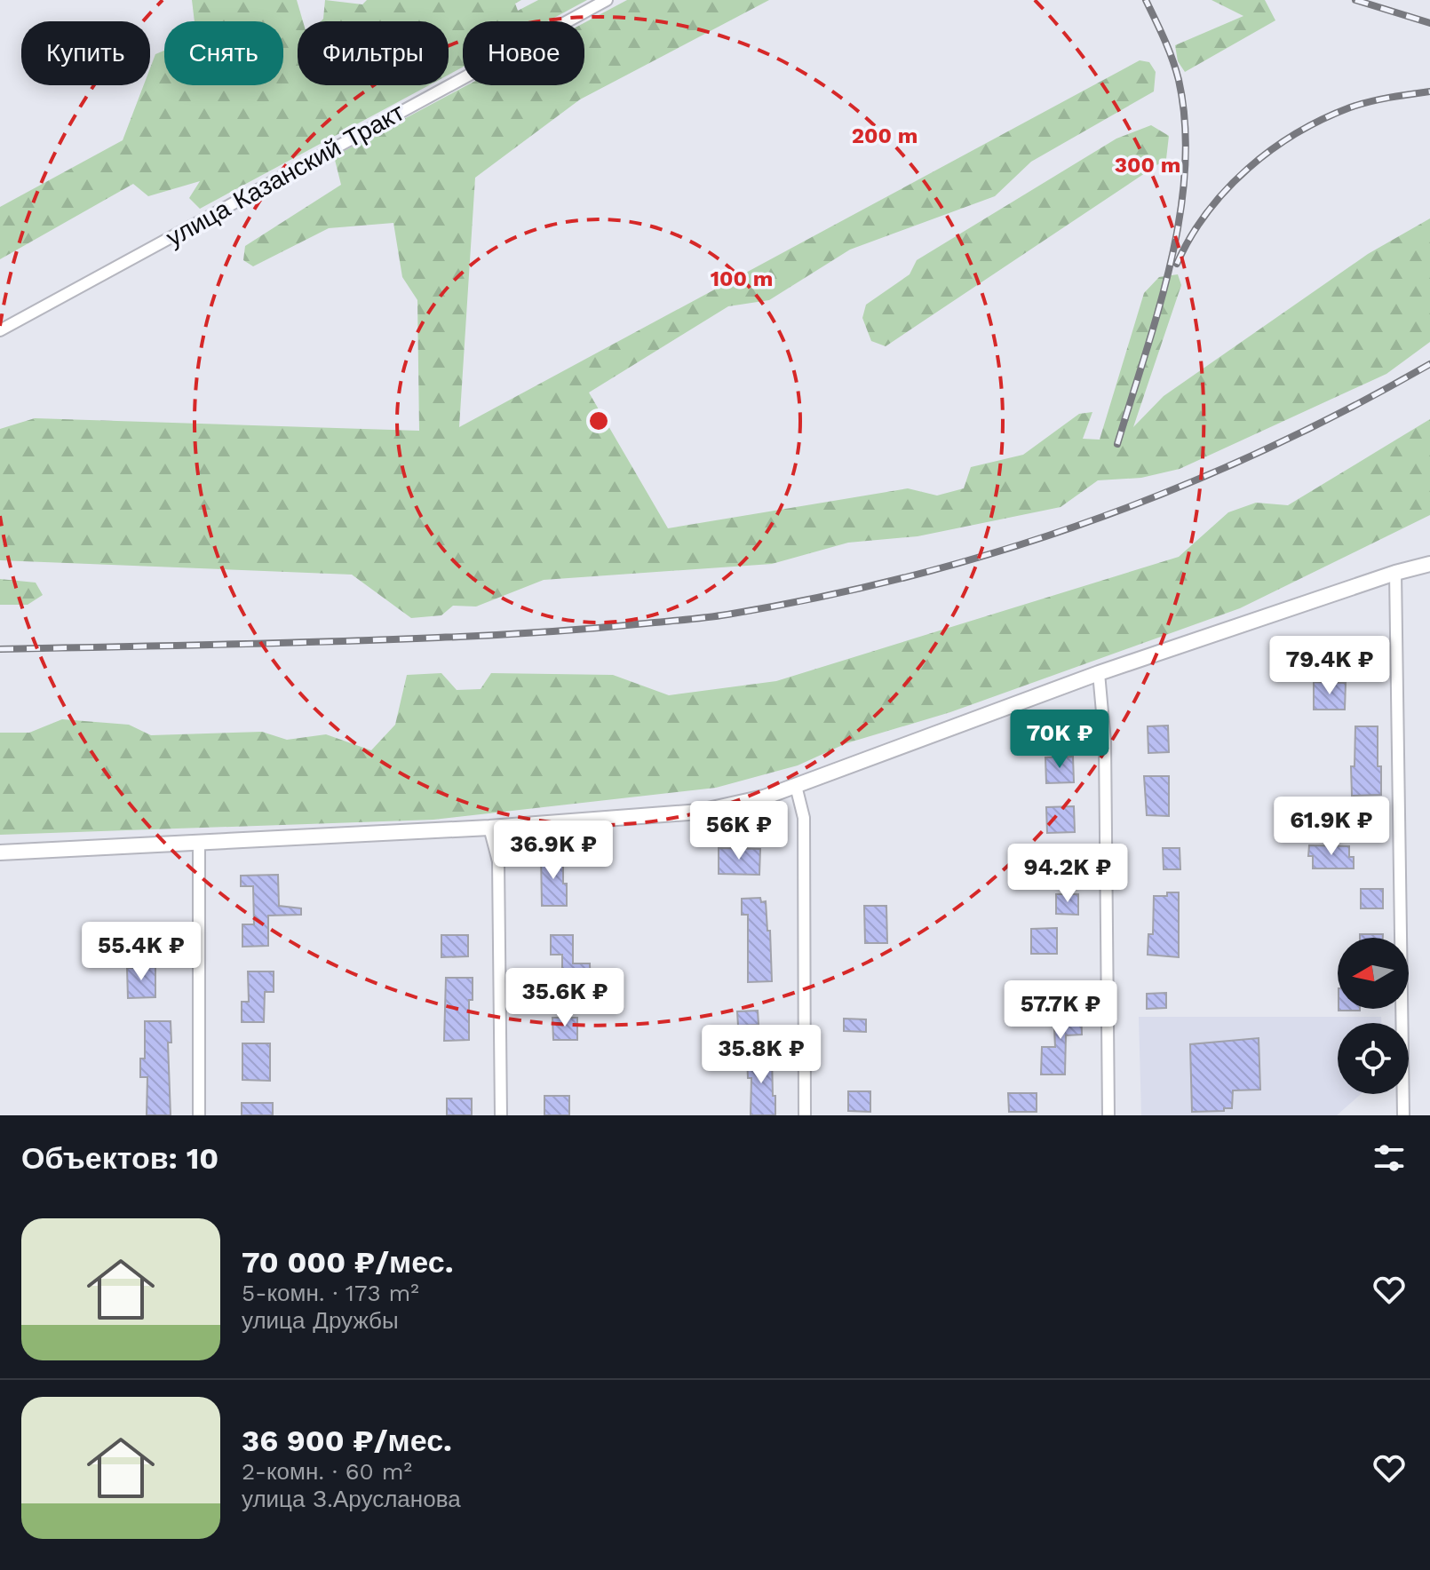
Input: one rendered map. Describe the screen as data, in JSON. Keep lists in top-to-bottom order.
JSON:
{
  "streets": {
    "street": ["улица Казанский Тракт"]
  },
  "north": "left",
  "page": {
    "chip": [
      "Купить",
      "Снять",
      "Фильтры",
      "Новое"
    ],
    "price": [
      "79.4K ₽",
      "70K ₽",
      "61.9K ₽",
      "56K ₽",
      "36.9K ₽",
      "94.2K ₽",
      "55.4K ₽",
      "35.6K ₽",
      "57.7K ₽",
      "35.8K ₽"
    ],
    "heading": "Объектов: 10",
    "list": [
      {
        "name": "70 000 ₽/мес.",
        "note": "5-комн. · 173 m² · улица Дружбы"
      },
      {
        "name": "36 900 ₽/мес.",
        "note": "2-комн. · 60 m² · улица З.Арусланова"
      }
    ]
  },
  "rings": ["200 m", "300 m", "100 m"]
}
